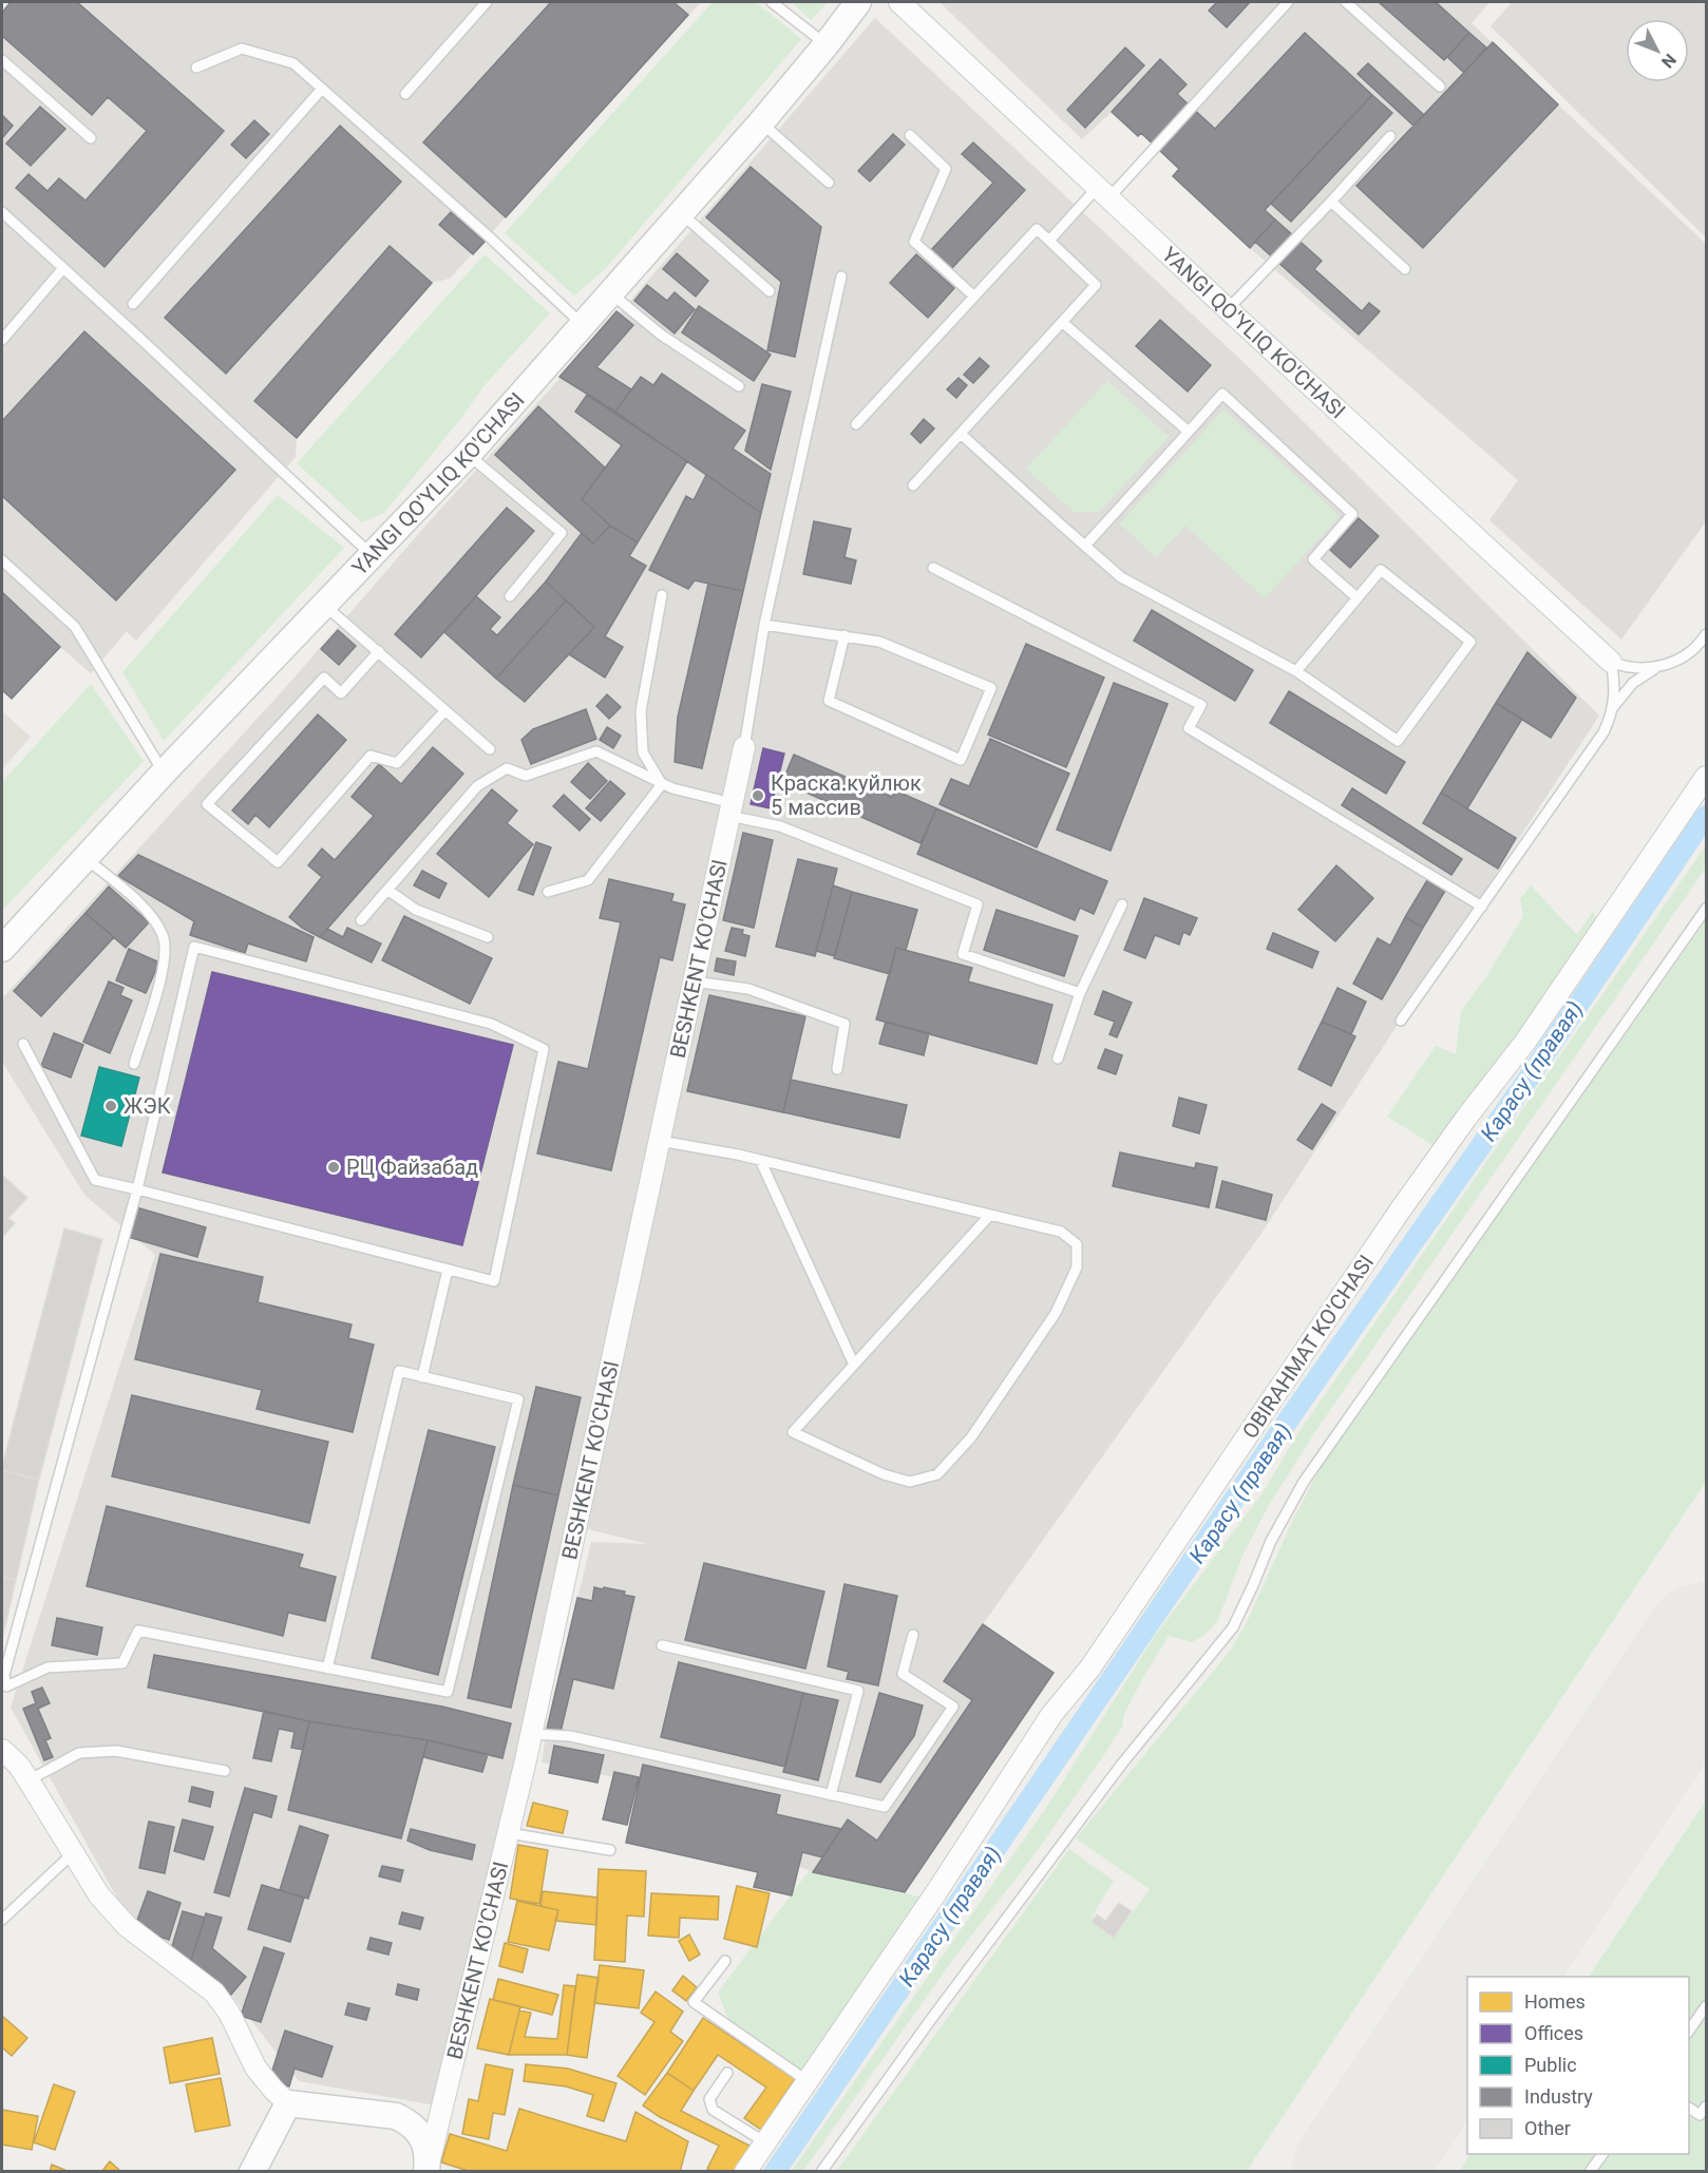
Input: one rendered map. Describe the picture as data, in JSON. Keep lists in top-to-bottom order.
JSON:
{
  "streets": {
    "street": ["YANGI QO'YLIQ KO'CHASI", "BESHKENT KO'CHASI", "OBIRAHMAT KO'CHASI"]
  },
  "water": ["Карасу (правая)"],
  "places": ["Краска.куйлюк 5 массив", "ЖЭК", "РЦ Файзабад"],
  "legend": [
    "Homes",
    "Offices",
    "Public",
    "Industry",
    "Other"
  ],
  "north": "bottom right"
}
